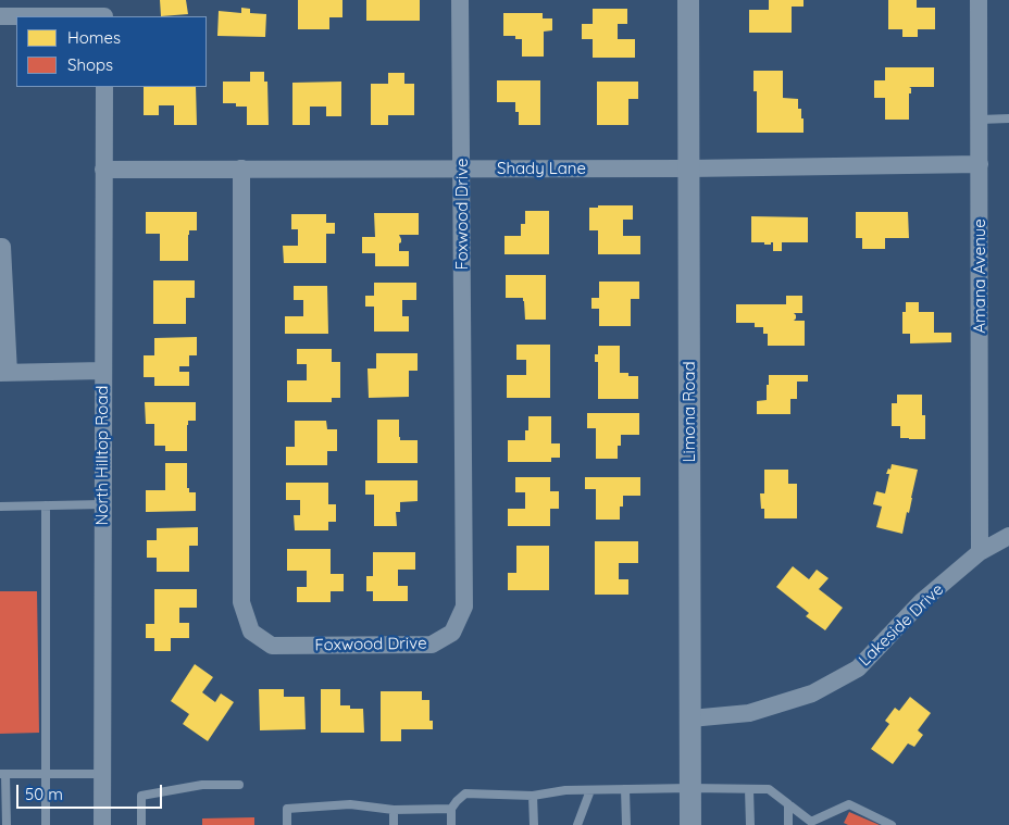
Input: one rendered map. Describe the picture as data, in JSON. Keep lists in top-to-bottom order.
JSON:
{
  "streets": {
    "street": [
      "Shady Lane",
      "Foxwood Drive",
      "Amana Avenue",
      "Limona Road",
      "North Hilltop Road",
      "Lakeside Drive"
    ]
  },
  "crossings": [
    ["Shady Lane", "Foxwood Drive"],
    ["Shady Lane", "Amana Avenue"],
    ["Shady Lane", "Limona Road"],
    ["Shady Lane", "North Hilltop Road"],
    ["Amana Avenue", "Lakeside Drive"],
    ["Limona Road", "Lakeside Drive"]
  ],
  "legend": ["Homes", "Shops"],
  "scale_bar": "50 m"
}
